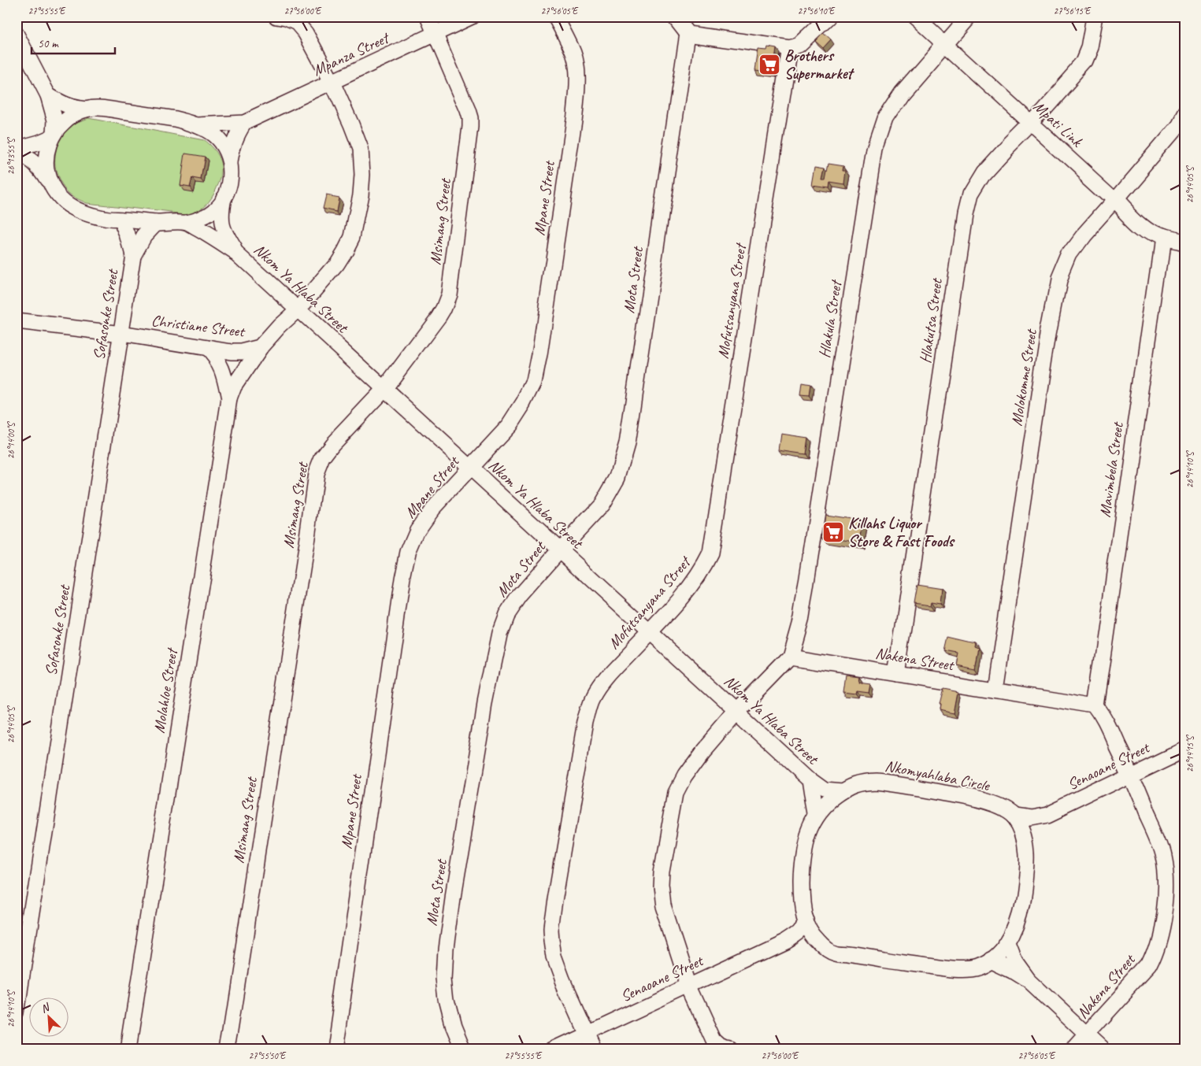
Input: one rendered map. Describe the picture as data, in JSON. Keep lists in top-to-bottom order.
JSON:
{
  "streets": {
    "street": [
      "Mpanza Street",
      "Mpati Link",
      "Mpane Street",
      "Msimang Street",
      "Mota Street",
      "Nkom Ya Hlaba Street",
      "Mofutsanyana Street",
      "Sofasonke Street",
      "Hlakula Street",
      "Hlakutsa Street",
      "Christiane Street",
      "Molokomme Street",
      "Mavimbela Street",
      "Nakena Street",
      "Molahloe Street",
      "Senaoane Street",
      "Nkomyahlaba Circle"
    ]
  },
  "crossings": [
    ["Mpanza Street", "Msimang Street"],
    ["Mpanza Street", "Christiane Street"],
    ["Mpati Link", "Hlakula Street"],
    ["Mpati Link", "Hlakutsa Street"],
    ["Mpati Link", "Molokomme Street"],
    ["Mpati Link", "Mavimbela Street"],
    ["Mpane Street", "Nkom Ya Hlaba Street"],
    ["Msimang Street", "Nkom Ya Hlaba Street"],
    ["Mota Street", "Nkom Ya Hlaba Street"],
    ["Nkom Ya Hlaba Street", "Mofutsanyana Street"],
    ["Nkom Ya Hlaba Street", "Christiane Street"],
    ["Nkom Ya Hlaba Street", "Nkomyahlaba Circle"],
    ["Mofutsanyana Street", "Senaoane Street"],
    ["Sofasonke Street", "Christiane Street"],
    ["Hlakula Street", "Nakena Street"],
    ["Hlakutsa Street", "Nakena Street"],
    ["Christiane Street", "Molahloe Street"],
    ["Molokomme Street", "Nakena Street"],
    ["Mavimbela Street", "Nakena Street"],
    ["Nakena Street", "Senaoane Street"],
    ["Senaoane Street", "Nkomyahlaba Circle"]
  ],
  "places": {
    "supermarket": ["Brothers Supermarket", "Killahs Liquor Store & Fast Foods"]
  },
  "scale_bar": "50 m",
  "north": "top left",
  "coordinates": [
    "27°55'55\"E",
    "27°56'00\"E",
    "27°56'05\"E",
    "27°56'10\"E",
    "27°56'15\"E",
    "26°13'55\"S",
    "26°14'05\"S",
    "26°14'00\"S",
    "26°14'10\"S",
    "26°14'15\"S",
    "27°55'50\"E"
  ]
}
